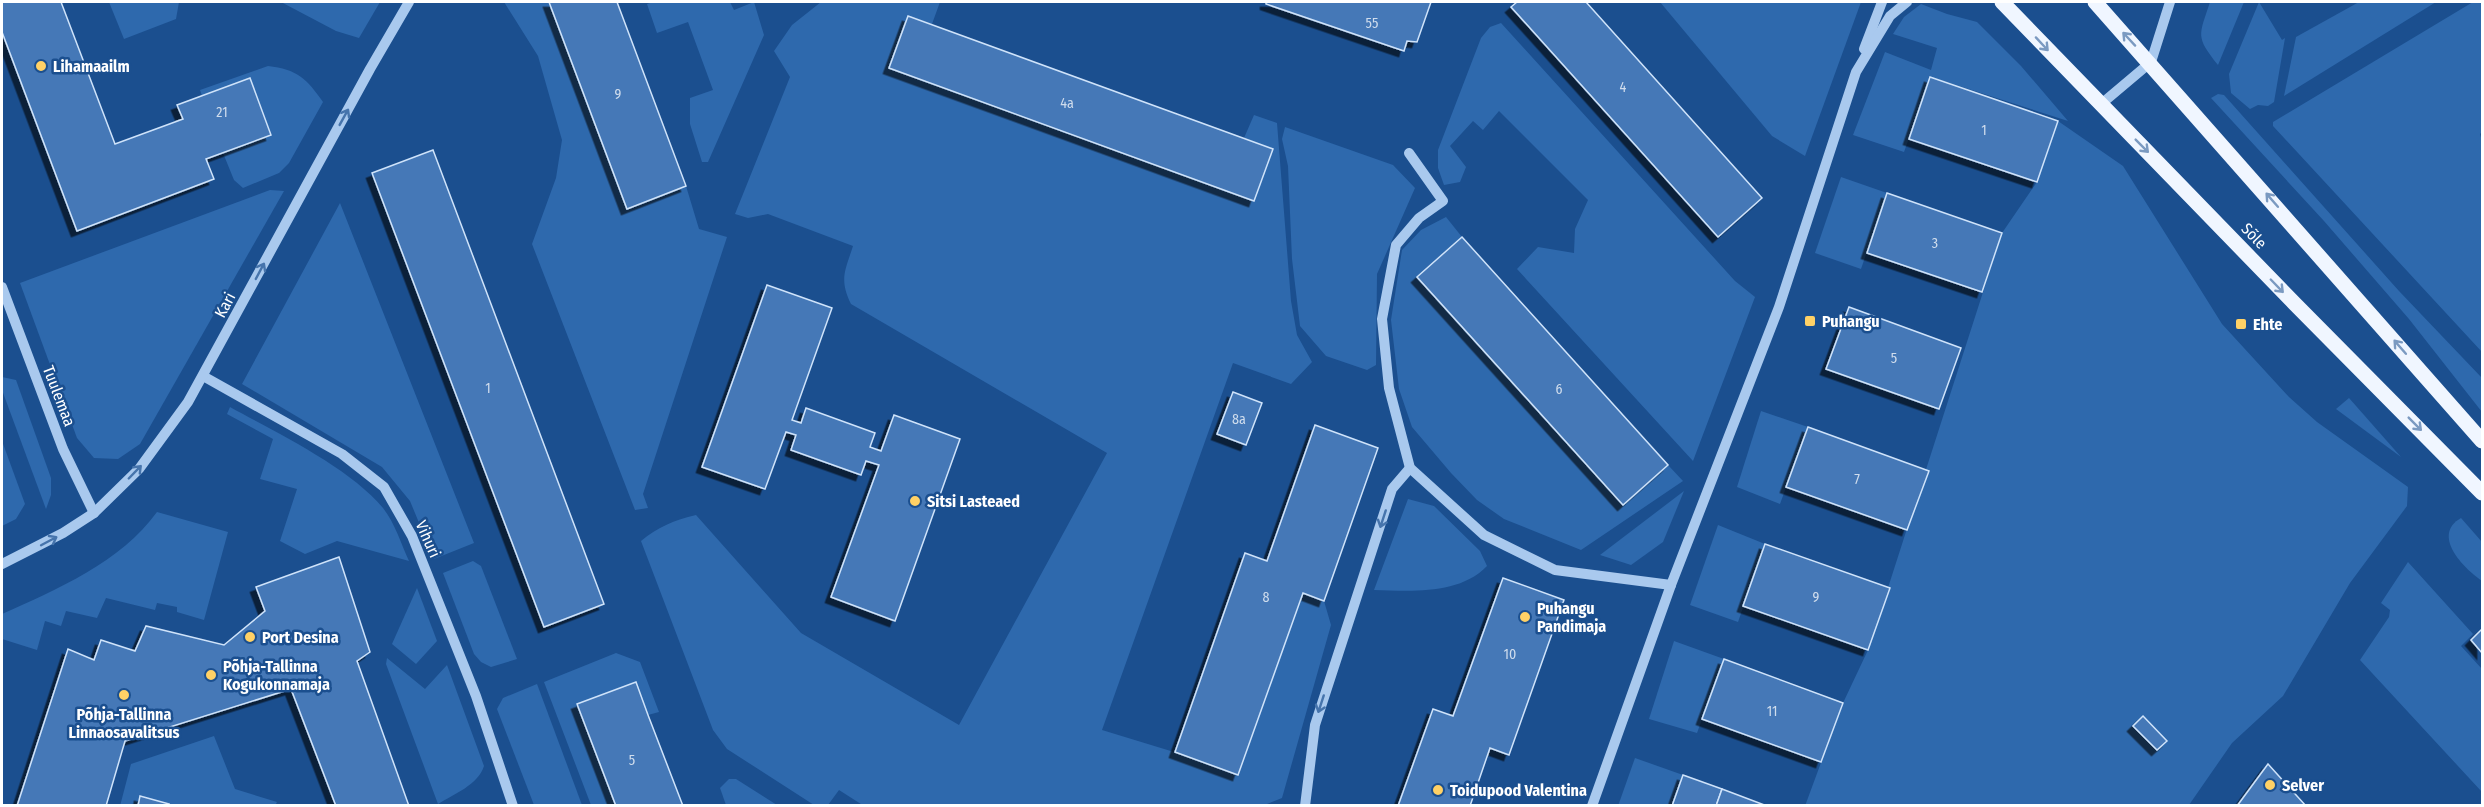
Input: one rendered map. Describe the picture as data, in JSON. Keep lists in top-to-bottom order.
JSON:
{
  "streets": {
    "main road": ["Sõle"],
    "street": ["Kari", "Tuulemaa", "Vihuri"]
  },
  "crossings": [
    ["Kari", "Tuulemaa"],
    ["Kari", "Vihuri"]
  ],
  "one_way": ["Kari"],
  "places": {
    "other": [
      "Lihamaailm",
      "Sitsi Lasteaed",
      "Puhangu Pandimaja",
      "Port Desina",
      "Põhja-Tallinna Kogukonnamaja",
      "Põhja-Tallinna Linnaosavalitsus",
      "Selver",
      "Toidupood Valentina"
    ],
    "transit": ["Puhangu", "Ehte"]
  },
  "house_numbers": [
    "55",
    "4",
    "9",
    "4a",
    "21",
    "1",
    "3",
    "5",
    "1",
    "6",
    "8a",
    "7",
    "8",
    "9",
    "10",
    "11",
    "5"
  ]
}
